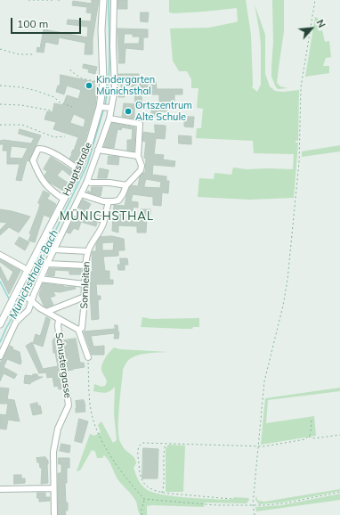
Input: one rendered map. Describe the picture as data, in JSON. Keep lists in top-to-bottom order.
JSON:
{
  "streets": {
    "street": ["Hauptstraße", "Sonnleiten", "Schustergasse"]
  },
  "districts": ["MÜNICHSTHAL"],
  "water": ["Münichsthaler Bach"],
  "places": ["Kindergarten Münichsthal", "Ortszentrum Alte Schule"],
  "scale_bar": "100 m",
  "north": "top right"
}
